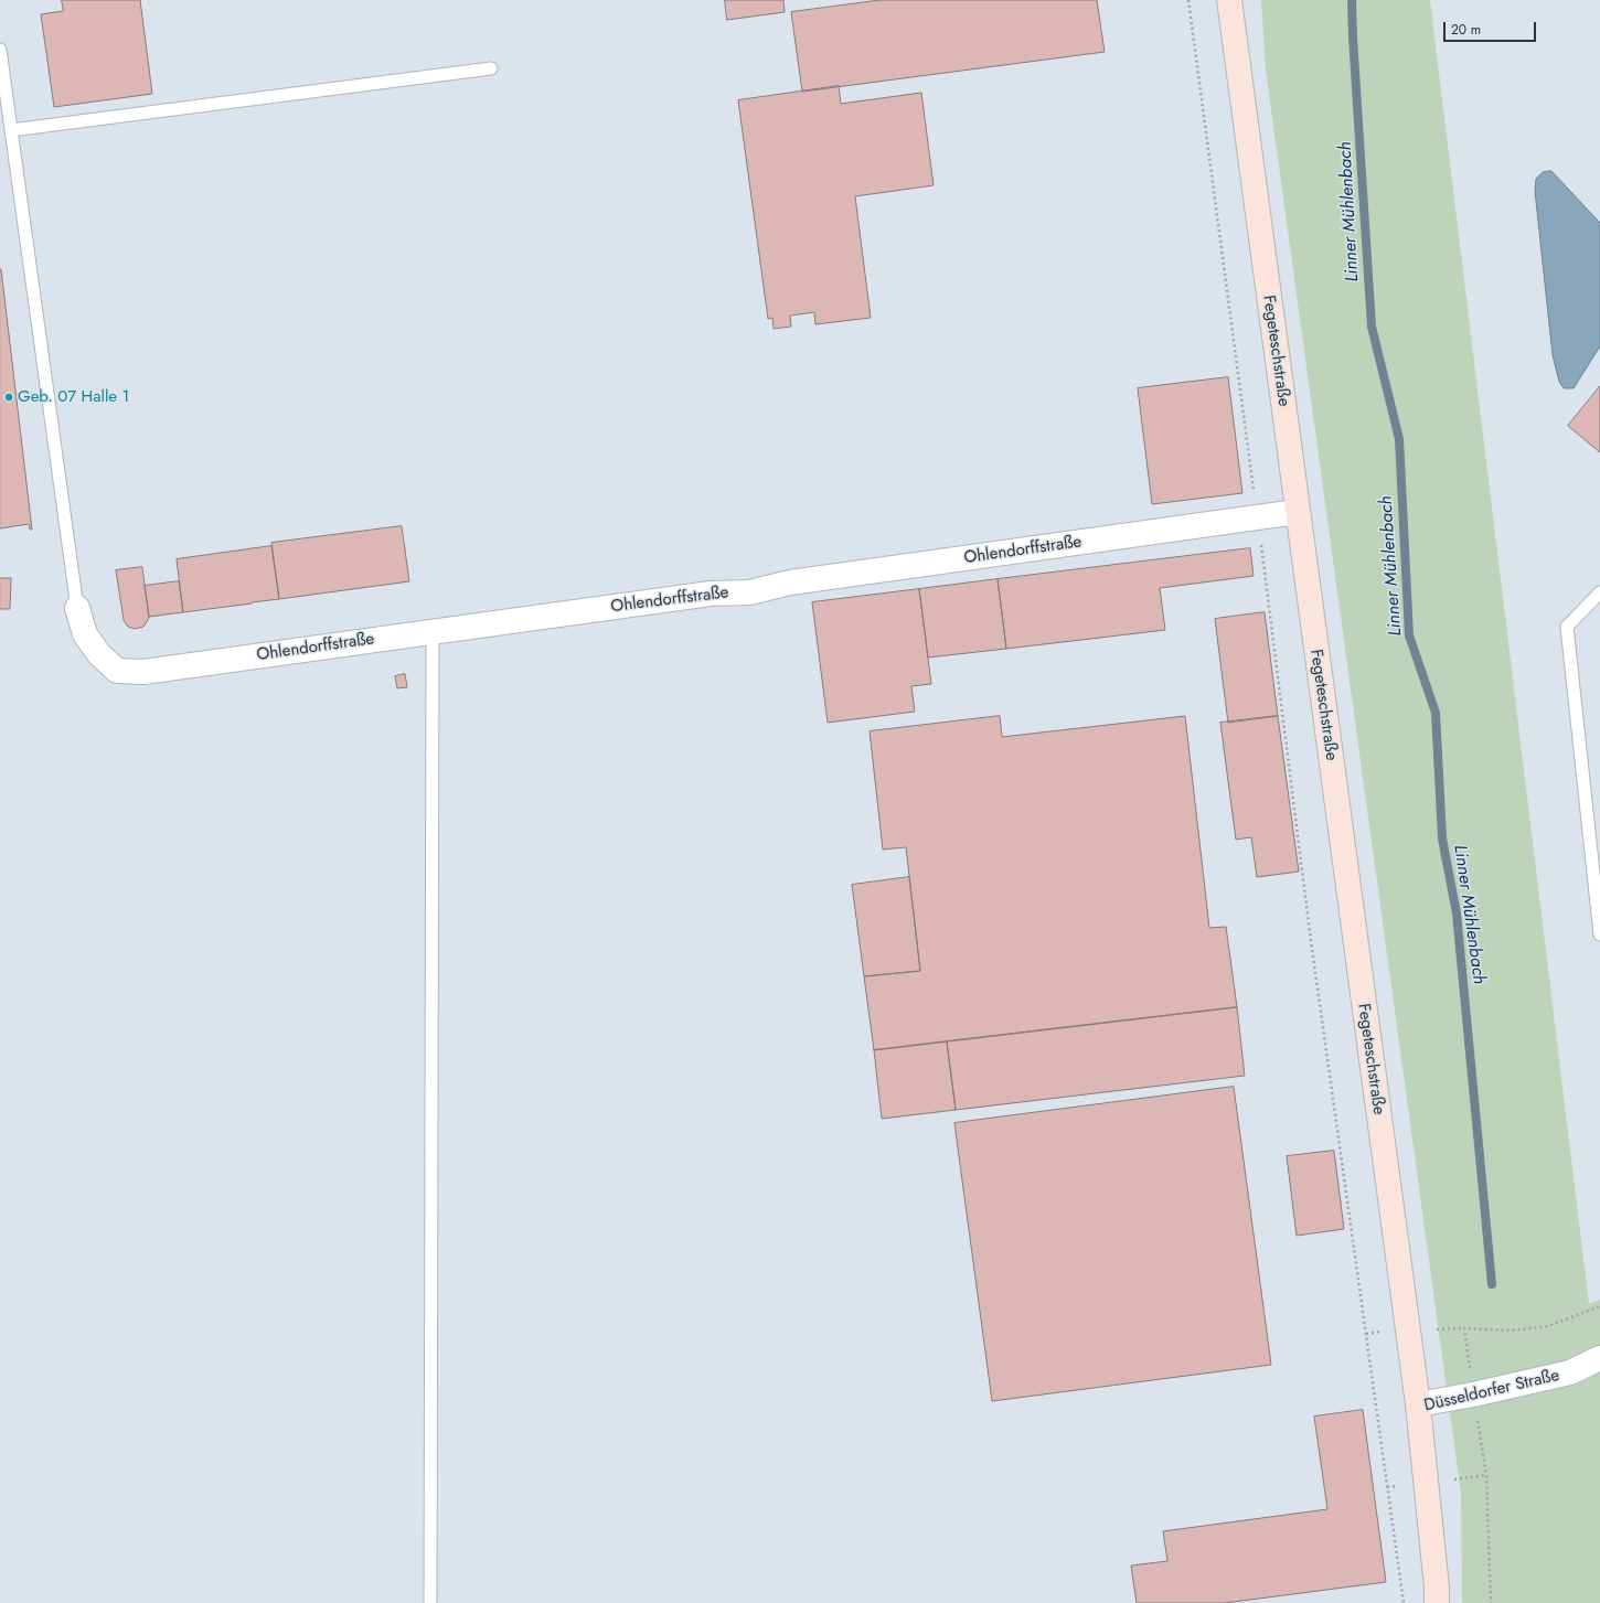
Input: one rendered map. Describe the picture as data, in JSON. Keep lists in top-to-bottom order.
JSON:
{
  "streets": {
    "main road": ["Fegeteschstraße", "Düsseldorfer Straße"],
    "street": ["Ohlendorffstraße"]
  },
  "crossings": [
    ["Fegeteschstraße", "Ohlendorffstraße"],
    ["Fegeteschstraße", "Düsseldorfer Straße"]
  ],
  "water": ["Linner Mühlenbach"],
  "places": ["Geb. 07 Halle 1"],
  "scale_bar": "20 m"
}
